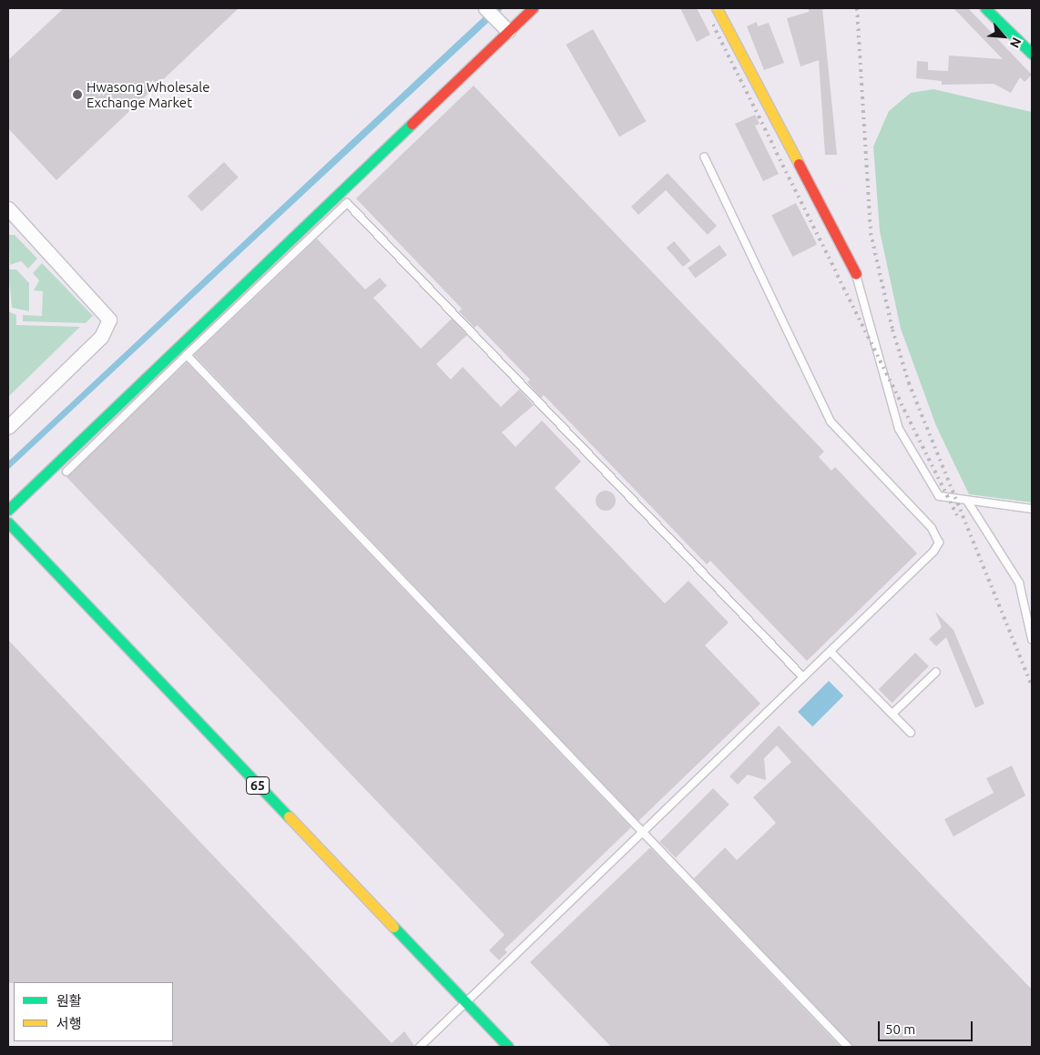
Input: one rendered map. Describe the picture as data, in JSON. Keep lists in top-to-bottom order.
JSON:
{
  "streets": {
    "street": ["65"]
  },
  "places": ["Hwasong Wholesale Exchange Market"],
  "legend": ["원활", "서행"],
  "scale_bar": "50 m",
  "north": "bottom right"
}
